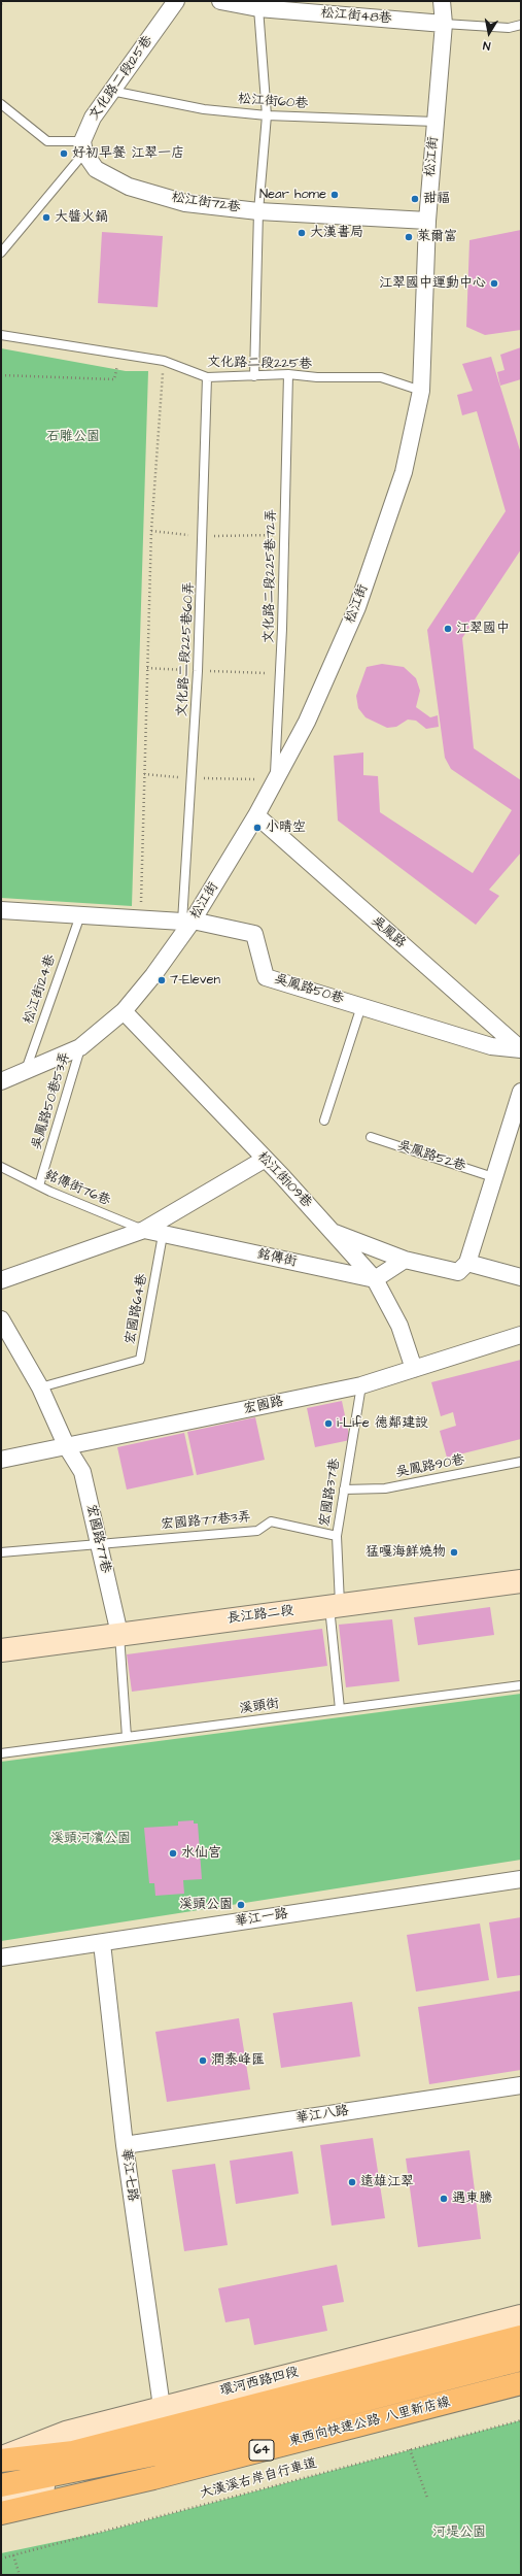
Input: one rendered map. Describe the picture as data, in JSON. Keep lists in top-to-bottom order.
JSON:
{
  "streets": {
    "highway": ["東西向快速公路 八里新店線", "64"],
    "main road": ["長江路二段", "環河西路四段"],
    "street": [
      "松江街48巷",
      "文化路二段125巷",
      "松江街",
      "松江街72巷",
      "吳鳳路",
      "吳鳳路50巷",
      "松江街109巷",
      "銘傳街",
      "宏國路",
      "宏國路77巷",
      "華江一路",
      "華江八路",
      "華江七路"
    ],
    "lane": [
      "松江街60巷",
      "文化路二段225巷",
      "文化路二段225巷72弄",
      "文化路二段225巷60弄",
      "松江街124巷",
      "吳鳳路50巷53弄",
      "吳鳳路52巷",
      "銘傳街76巷",
      "宏國路64巷",
      "吳鳳路90巷",
      "宏國路37巷",
      "宏國路77巷3弄",
      "溪頭街"
    ],
    "path": ["大漢溪右岸自行車道"]
  },
  "crossings": [
    ["松江街48巷", "松江街"],
    ["文化路二段125巷", "松江街60巷"],
    ["文化路二段125巷", "松江街72巷"],
    ["松江街60巷", "松江街"],
    ["松江街", "松江街72巷"],
    ["松江街", "文化路二段225巷"],
    ["松江街", "文化路二段225巷72弄"],
    ["松江街", "文化路二段225巷60弄"],
    ["松江街", "吳鳳路"],
    ["松江街", "松江街124巷"],
    ["松江街", "吳鳳路50巷"],
    ["松江街", "吳鳳路50巷53弄"],
    ["松江街", "松江街109巷"],
    ["文化路二段225巷", "文化路二段225巷72弄"],
    ["文化路二段225巷", "文化路二段225巷60弄"],
    ["文化路二段225巷60弄", "吳鳳路50巷"],
    ["吳鳳路", "吳鳳路50巷"],
    ["松江街124巷", "吳鳳路50巷"],
    ["吳鳳路50巷53弄", "銘傳街76巷"],
    ["松江街109巷", "銘傳街"],
    ["松江街109巷", "宏國路"],
    ["銘傳街76巷", "銘傳街"],
    ["銘傳街", "宏國路64巷"],
    ["宏國路64巷", "宏國路77巷"],
    ["宏國路", "宏國路37巷"],
    ["宏國路", "宏國路77巷"],
    ["吳鳳路90巷", "宏國路37巷"],
    ["宏國路37巷", "宏國路77巷3弄"],
    ["宏國路37巷", "長江路二段"],
    ["宏國路37巷", "溪頭街"],
    ["宏國路77巷3弄", "宏國路77巷"],
    ["宏國路77巷", "長江路二段"],
    ["華江一路", "華江七路"],
    ["華江八路", "華江七路"],
    ["華江七路", "環河西路四段"]
  ],
  "parks": ["石雕公園", "溪頭河濱公園", "河堤公園"],
  "places": [
    "好初早餐 江翠一店",
    "Near home",
    "甜福",
    "大醬火鍋",
    "大漢書局",
    "萊爾富",
    "江翠國中運動中心",
    "江翠國中",
    "小晴空",
    "7-Eleven",
    "i-Life 德鄰建設",
    "猛嘎海鮮燒物",
    "水仙宮",
    "溪頭公園",
    "潤泰峰匯",
    "遠雄江翠",
    "遇東騰"
  ],
  "north": "bottom"
}
